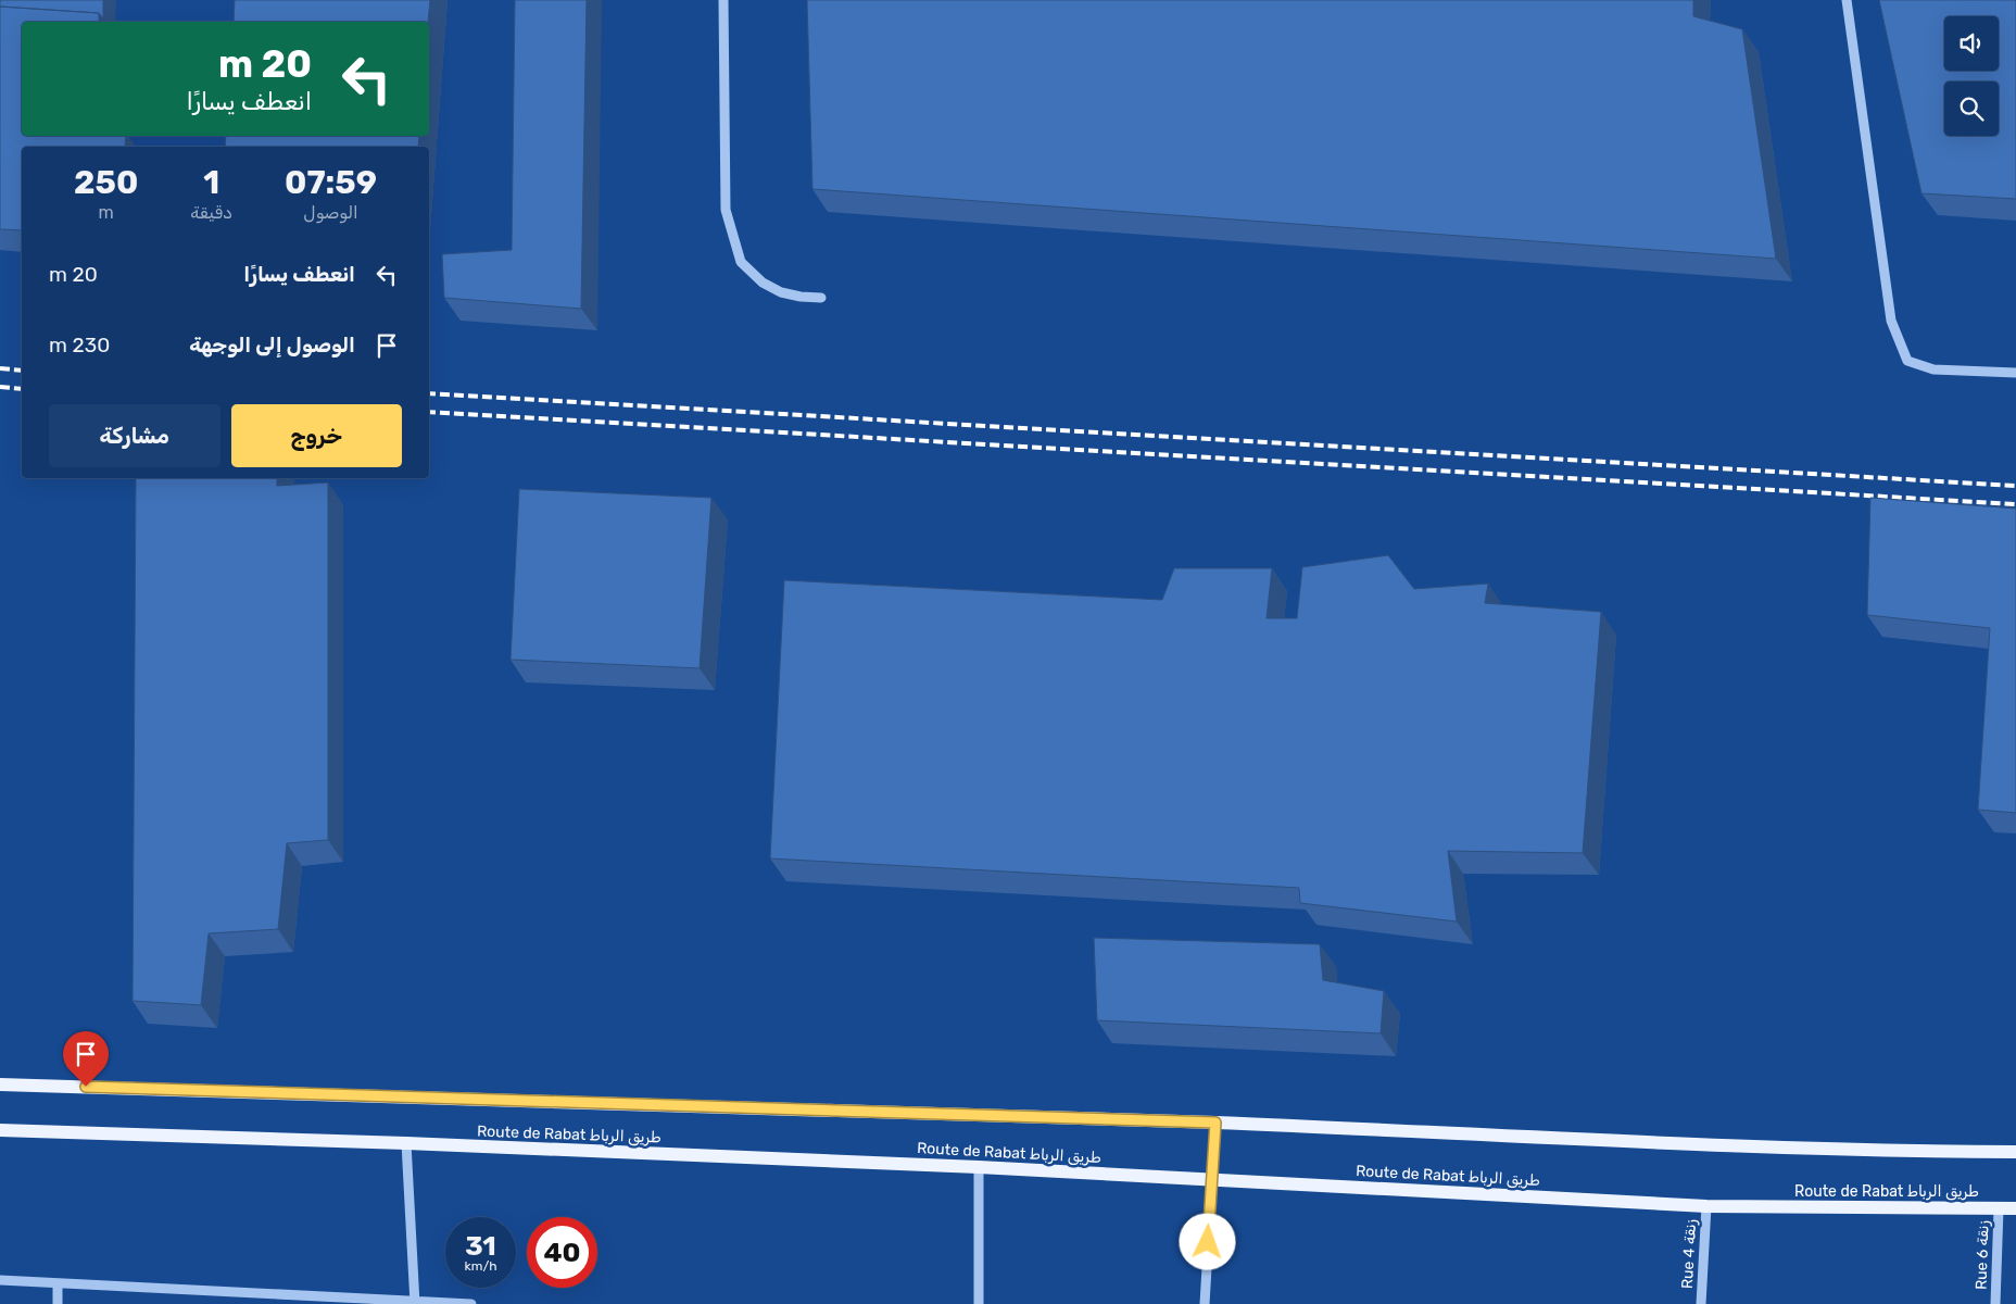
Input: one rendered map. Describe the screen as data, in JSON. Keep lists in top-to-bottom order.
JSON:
{
  "streets": {
    "main road": ["Route de Rabat طريق الرباط"],
    "street": ["Rue 4 زنقة", "Rue 6 زنقة"]
  },
  "crossings": [
    ["Route de Rabat طريق الرباط", "Rue 4 زنقة"],
    ["Route de Rabat طريق الرباط", "Rue 6 زنقة"]
  ],
  "page": {
    "turn": ["20 m", "انعطف يسارًا"],
    "eta": [
      "07:59",
      "الوصول",
      "1",
      "دقيقة",
      "250",
      "m"
    ],
    "list": [
      {
        "name": "انعطف يسارًا",
        "value": "20 m"
      },
      {
        "name": "الوصول إلى الوجهة",
        "value": "230 m"
      }
    ],
    "buttons": ["خروج", "مشاركة"],
    "speed": "31 km/h",
    "limit": "40"
  }
}
